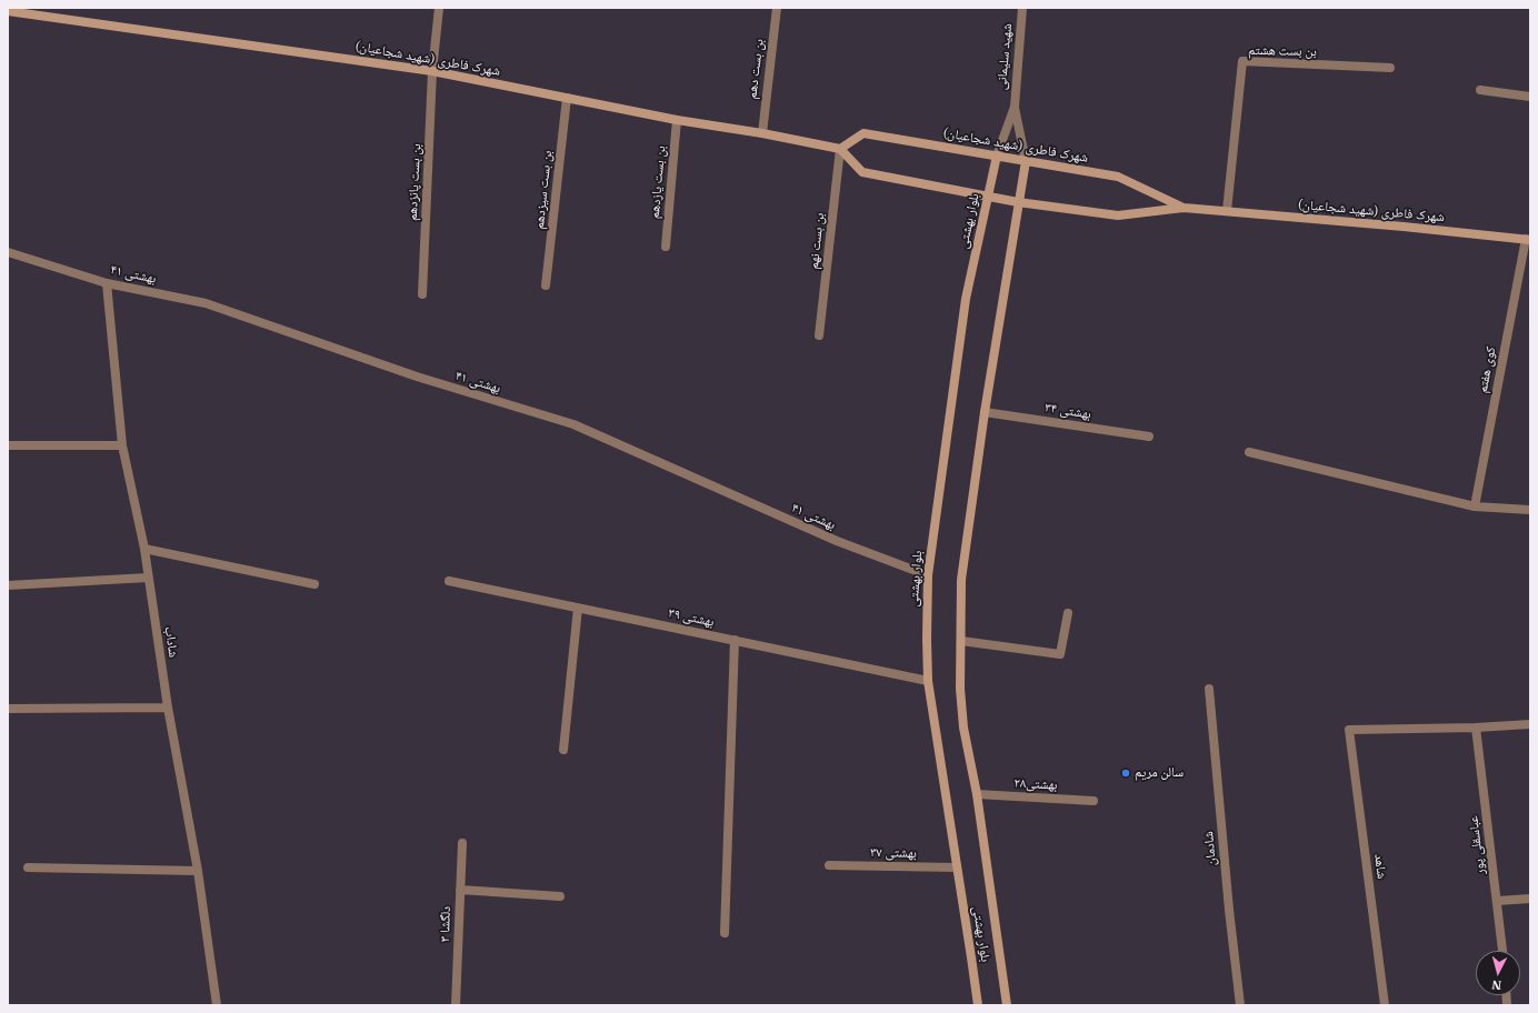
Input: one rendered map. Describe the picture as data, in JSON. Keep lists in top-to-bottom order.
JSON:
{
  "streets": {
    "main road": ["شهرک فاطری (شهید شجاعیان)", "بلوار بهشتی"],
    "street": [
      "بن بست هشتم",
      "شهید سلیمانی",
      "بن بست دهم",
      "بن بست پانزدهم",
      "بن بست یازدهم",
      "بن بست سیزدهم",
      "بن بست نهم",
      "بهشتی ۴۱",
      "کوی هفتم",
      "بهشتی ۳۴",
      "بهشتی ۳۹",
      "شاداب",
      "بهشتی۲۸",
      "عباسقلی پور",
      "شادمان",
      "بهشتی ٣٧",
      "شاهد",
      "دلگشا ۳"
    ]
  },
  "crossings": [
    ["بن بست هشتم", "شهرک فاطری (شهید شجاعیان)"],
    ["شهید سلیمانی", "شهرک فاطری (شهید شجاعیان)"],
    ["شهید سلیمانی", "بلوار بهشتی"],
    ["شهرک فاطری (شهید شجاعیان)", "بن بست دهم"],
    ["شهرک فاطری (شهید شجاعیان)", "بن بست پانزدهم"],
    ["شهرک فاطری (شهید شجاعیان)", "بن بست یازدهم"],
    ["شهرک فاطری (شهید شجاعیان)", "بن بست سیزدهم"],
    ["شهرک فاطری (شهید شجاعیان)", "بلوار بهشتی"],
    ["شهرک فاطری (شهید شجاعیان)", "بن بست نهم"],
    ["شهرک فاطری (شهید شجاعیان)", "کوی هفتم"],
    ["بلوار بهشتی", "بهشتی ۴۱"],
    ["بلوار بهشتی", "بهشتی ۳۴"],
    ["بلوار بهشتی", "بهشتی ۳۹"],
    ["بلوار بهشتی", "بهشتی۲۸"],
    ["بلوار بهشتی", "بهشتی ٣٧"],
    ["بهشتی ۴۱", "شاداب"],
    ["عباسقلی پور", "شاهد"]
  ],
  "places": ["سالن مریم"],
  "north": "bottom"
}
